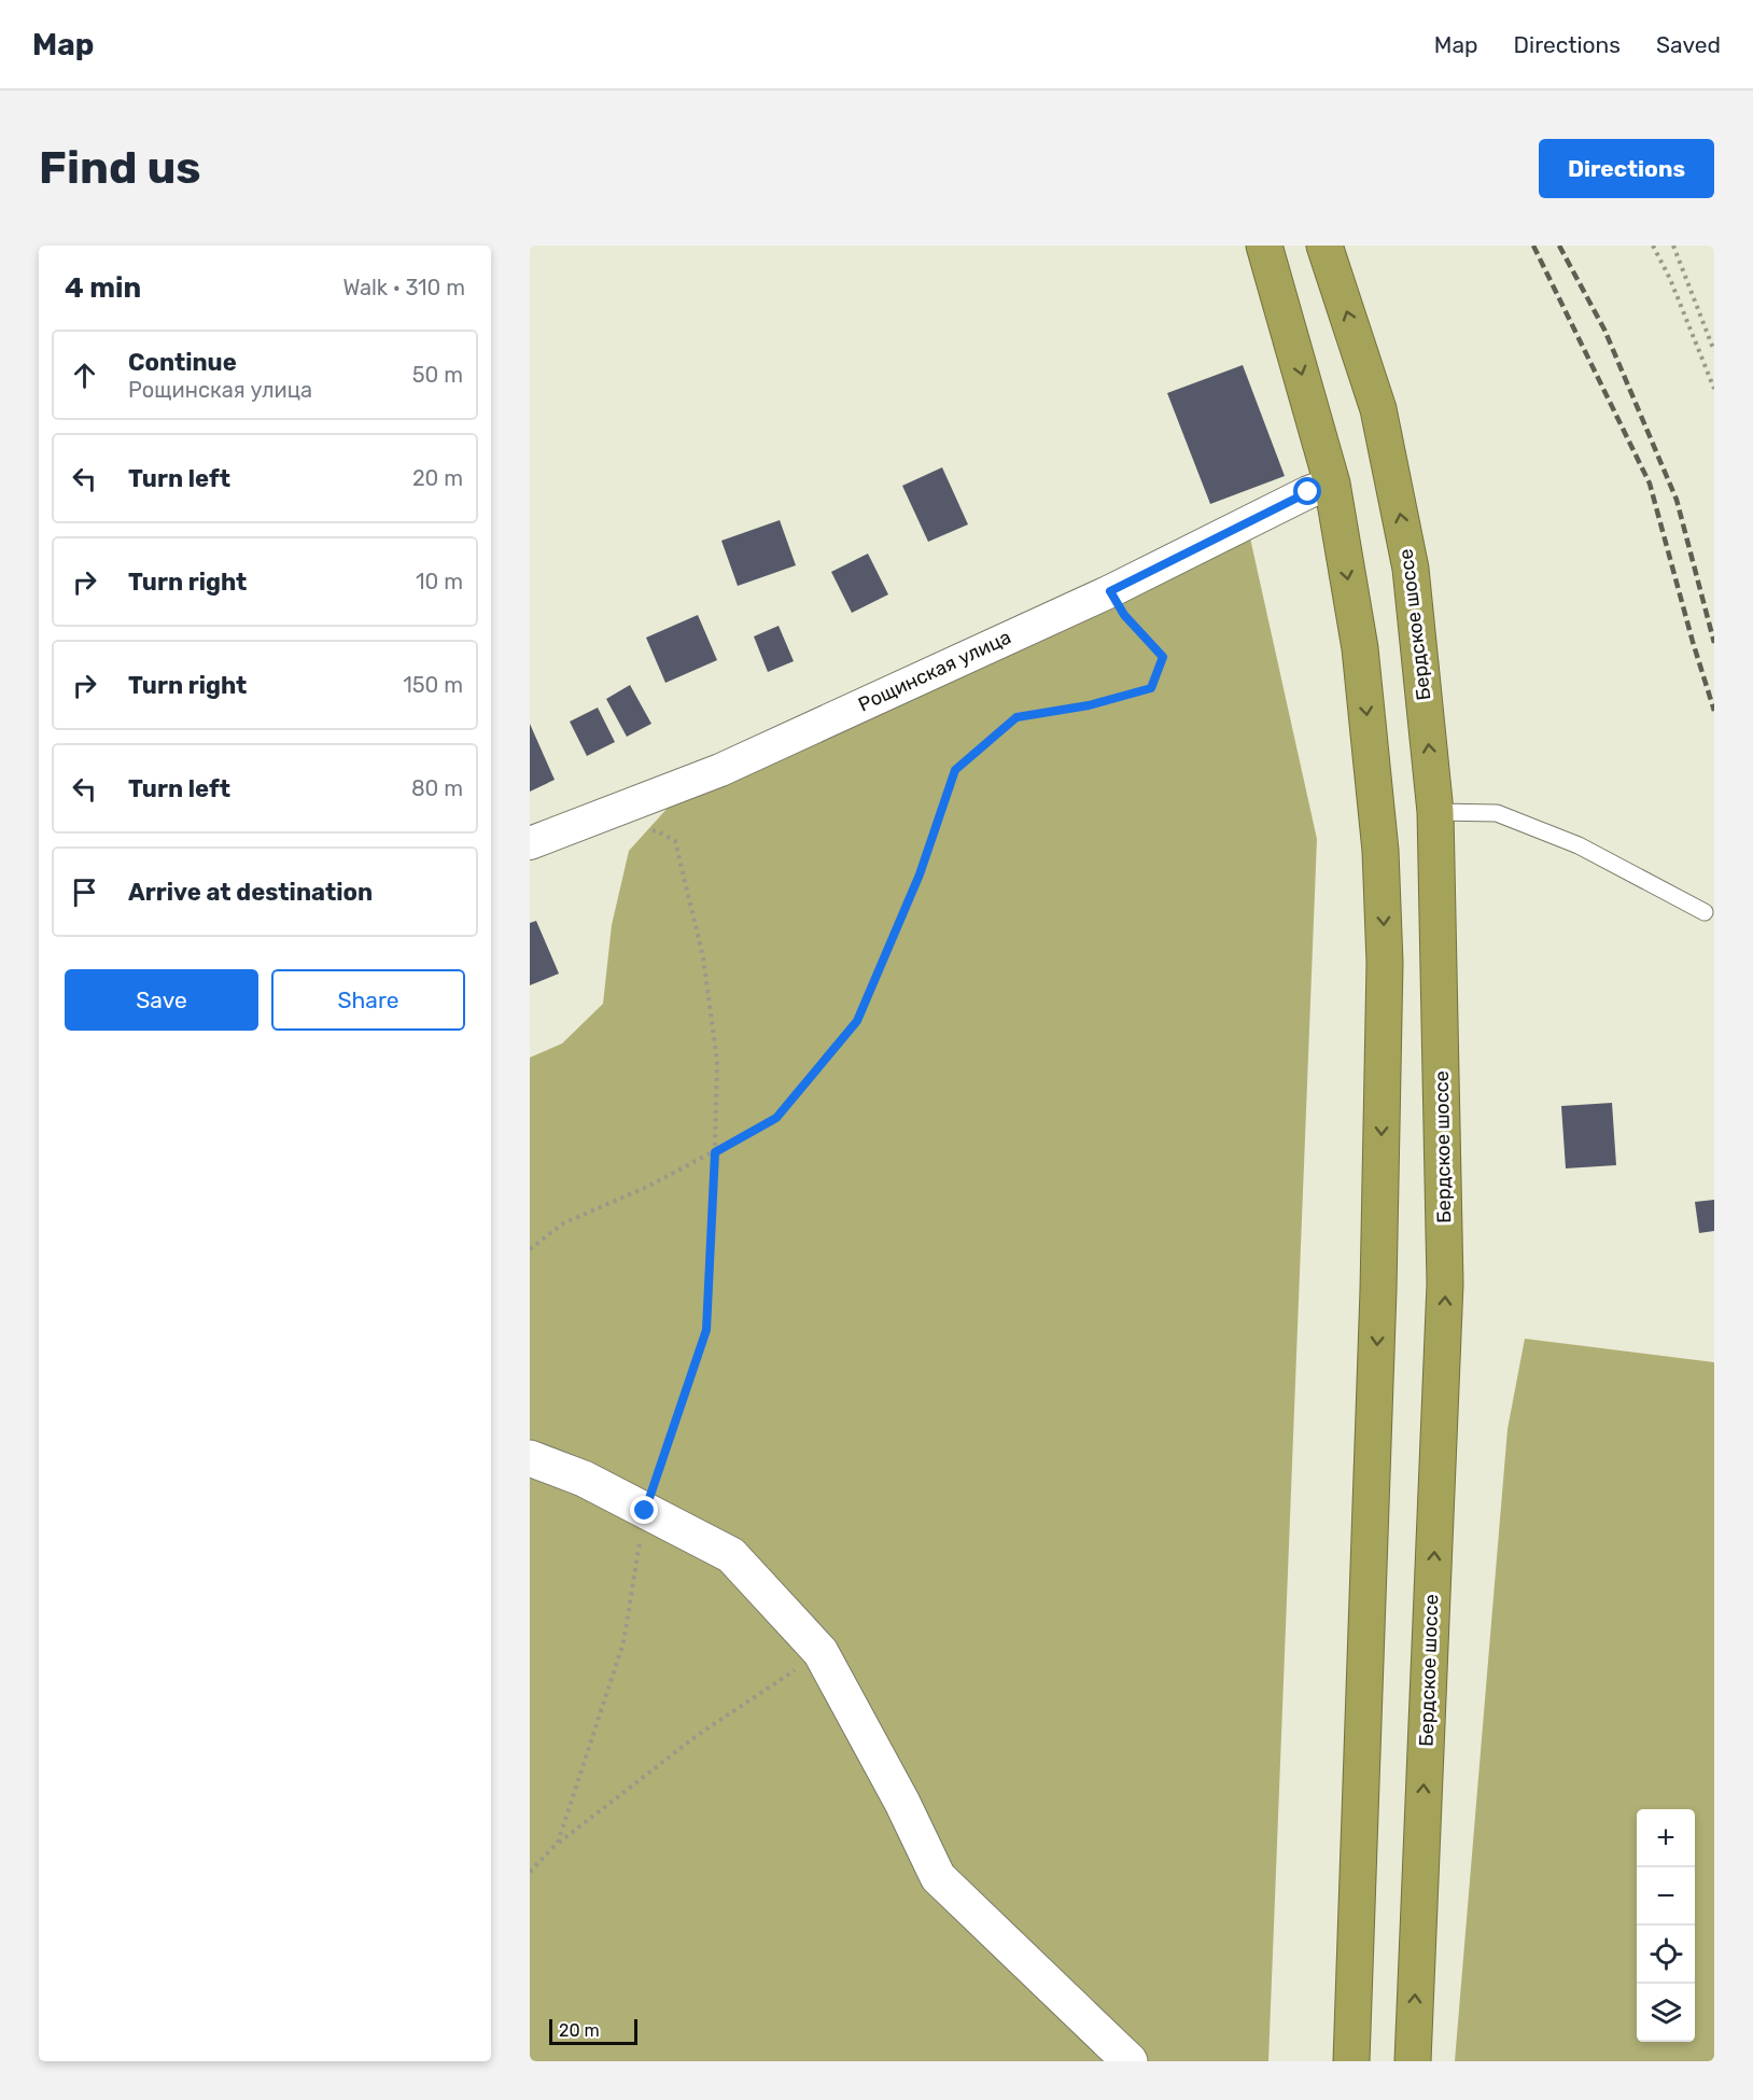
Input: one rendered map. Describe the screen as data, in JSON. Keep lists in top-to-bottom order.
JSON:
{
  "streets": {
    "highway": ["Бердское шоссе"],
    "street": ["Рощинская улица"]
  },
  "scale_bar": "20 m",
  "page": {
    "header": "Map",
    "nav": ["Map", "Directions", "Saved"],
    "buttons": [
      "Directions",
      ["Save", "Share"]
    ],
    "title": "Find us",
    "heading": ["4 min", "Walk · 310 m"],
    "list": [
      ["Continue", "Рощинская улица", "50 m"],
      ["Turn left", "20 m"],
      ["Turn right", "10 m"],
      ["Turn right", "150 m"],
      ["Turn left", "80 m"],
      "Arrive at destination"
    ],
    "map_buttons": ["+", "−"],
    "scale": "20 m"
  }
}
